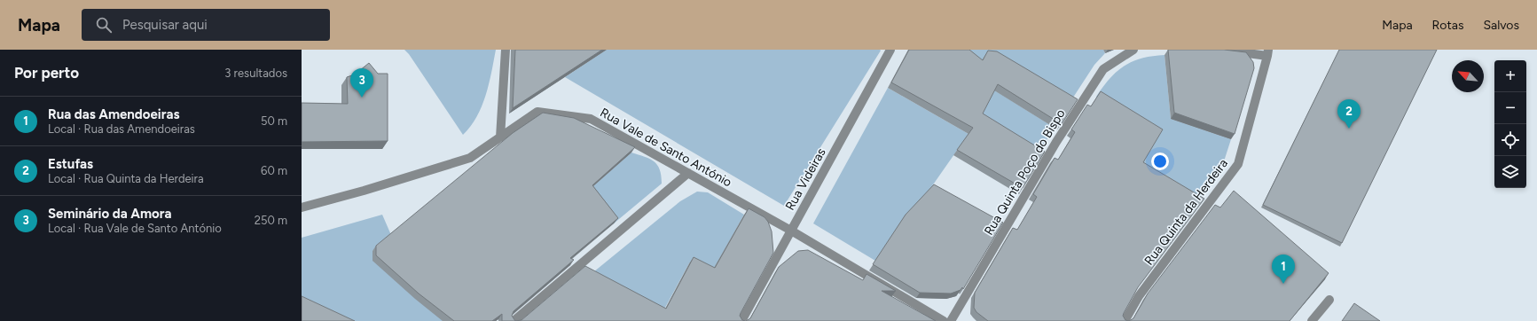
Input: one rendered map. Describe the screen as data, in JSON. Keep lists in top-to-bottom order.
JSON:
{
  "streets": {
    "street": [
      "Rua Vale de Santo António",
      "Rua Quinta Poço do Bispo",
      "Rua Videiras",
      "Rua Quinta da Herdeira"
    ]
  },
  "crossings": [
    ["Rua Vale de Santo António", "Rua Videiras"]
  ],
  "north": "top left",
  "page": {
    "header": "Mapa",
    "search": "Pesquisar aqui",
    "nav": ["Mapa", "Rotas", "Salvos"],
    "heading": ["Por perto", "3 resultados"],
    "map_buttons": ["+", "−"],
    "pins": ["3", "2", "1"],
    "list": [
      {
        "mark": "1",
        "name": "Rua das Amendoeiras",
        "note": "Local · Rua das Amendoeiras",
        "value": "50 m"
      },
      {
        "mark": "2",
        "name": "Estufas",
        "note": "Local · Rua Quinta da Herdeira",
        "value": "60 m"
      },
      {
        "mark": "3",
        "name": "Seminário da Amora",
        "note": "Local · Rua Vale de Santo António",
        "value": "250 m"
      }
    ]
  }
}
